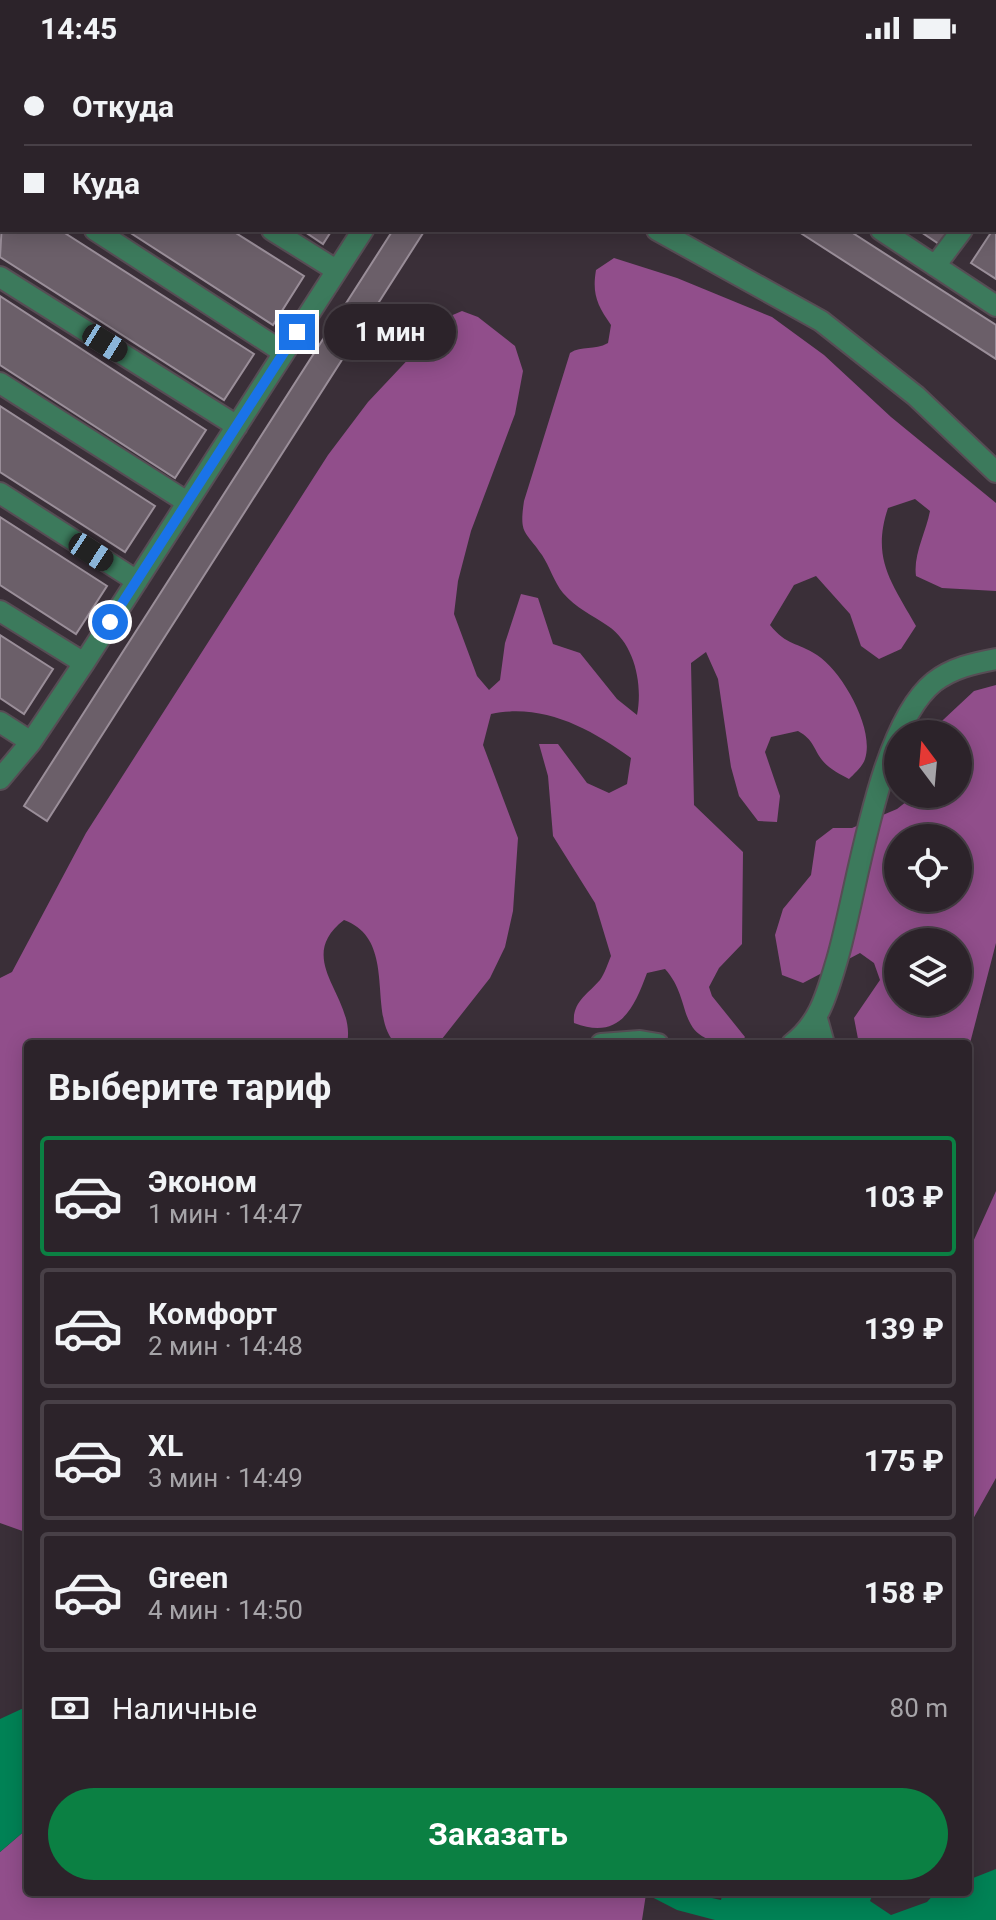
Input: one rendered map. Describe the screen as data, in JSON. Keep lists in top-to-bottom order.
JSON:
{
  "north": "top",
  "page": {
    "status": "14:45",
    "banner": ["Откуда", "Куда"],
    "bubble": "1 мин",
    "heading": "Выберите тариф",
    "list": [
      {
        "name": "Эконом",
        "note": "1 мин · 14:47",
        "value": "103 ₽"
      },
      {
        "name": "Комфорт",
        "note": "2 мин · 14:48",
        "value": "139 ₽"
      },
      {
        "name": "XL",
        "note": "3 мин · 14:49",
        "value": "175 ₽"
      },
      {
        "name": "Green",
        "note": "4 мин · 14:50",
        "value": "158 ₽"
      }
    ],
    "pay": ["Наличные", "80 m"],
    "buttons": "Заказать"
  }
}
